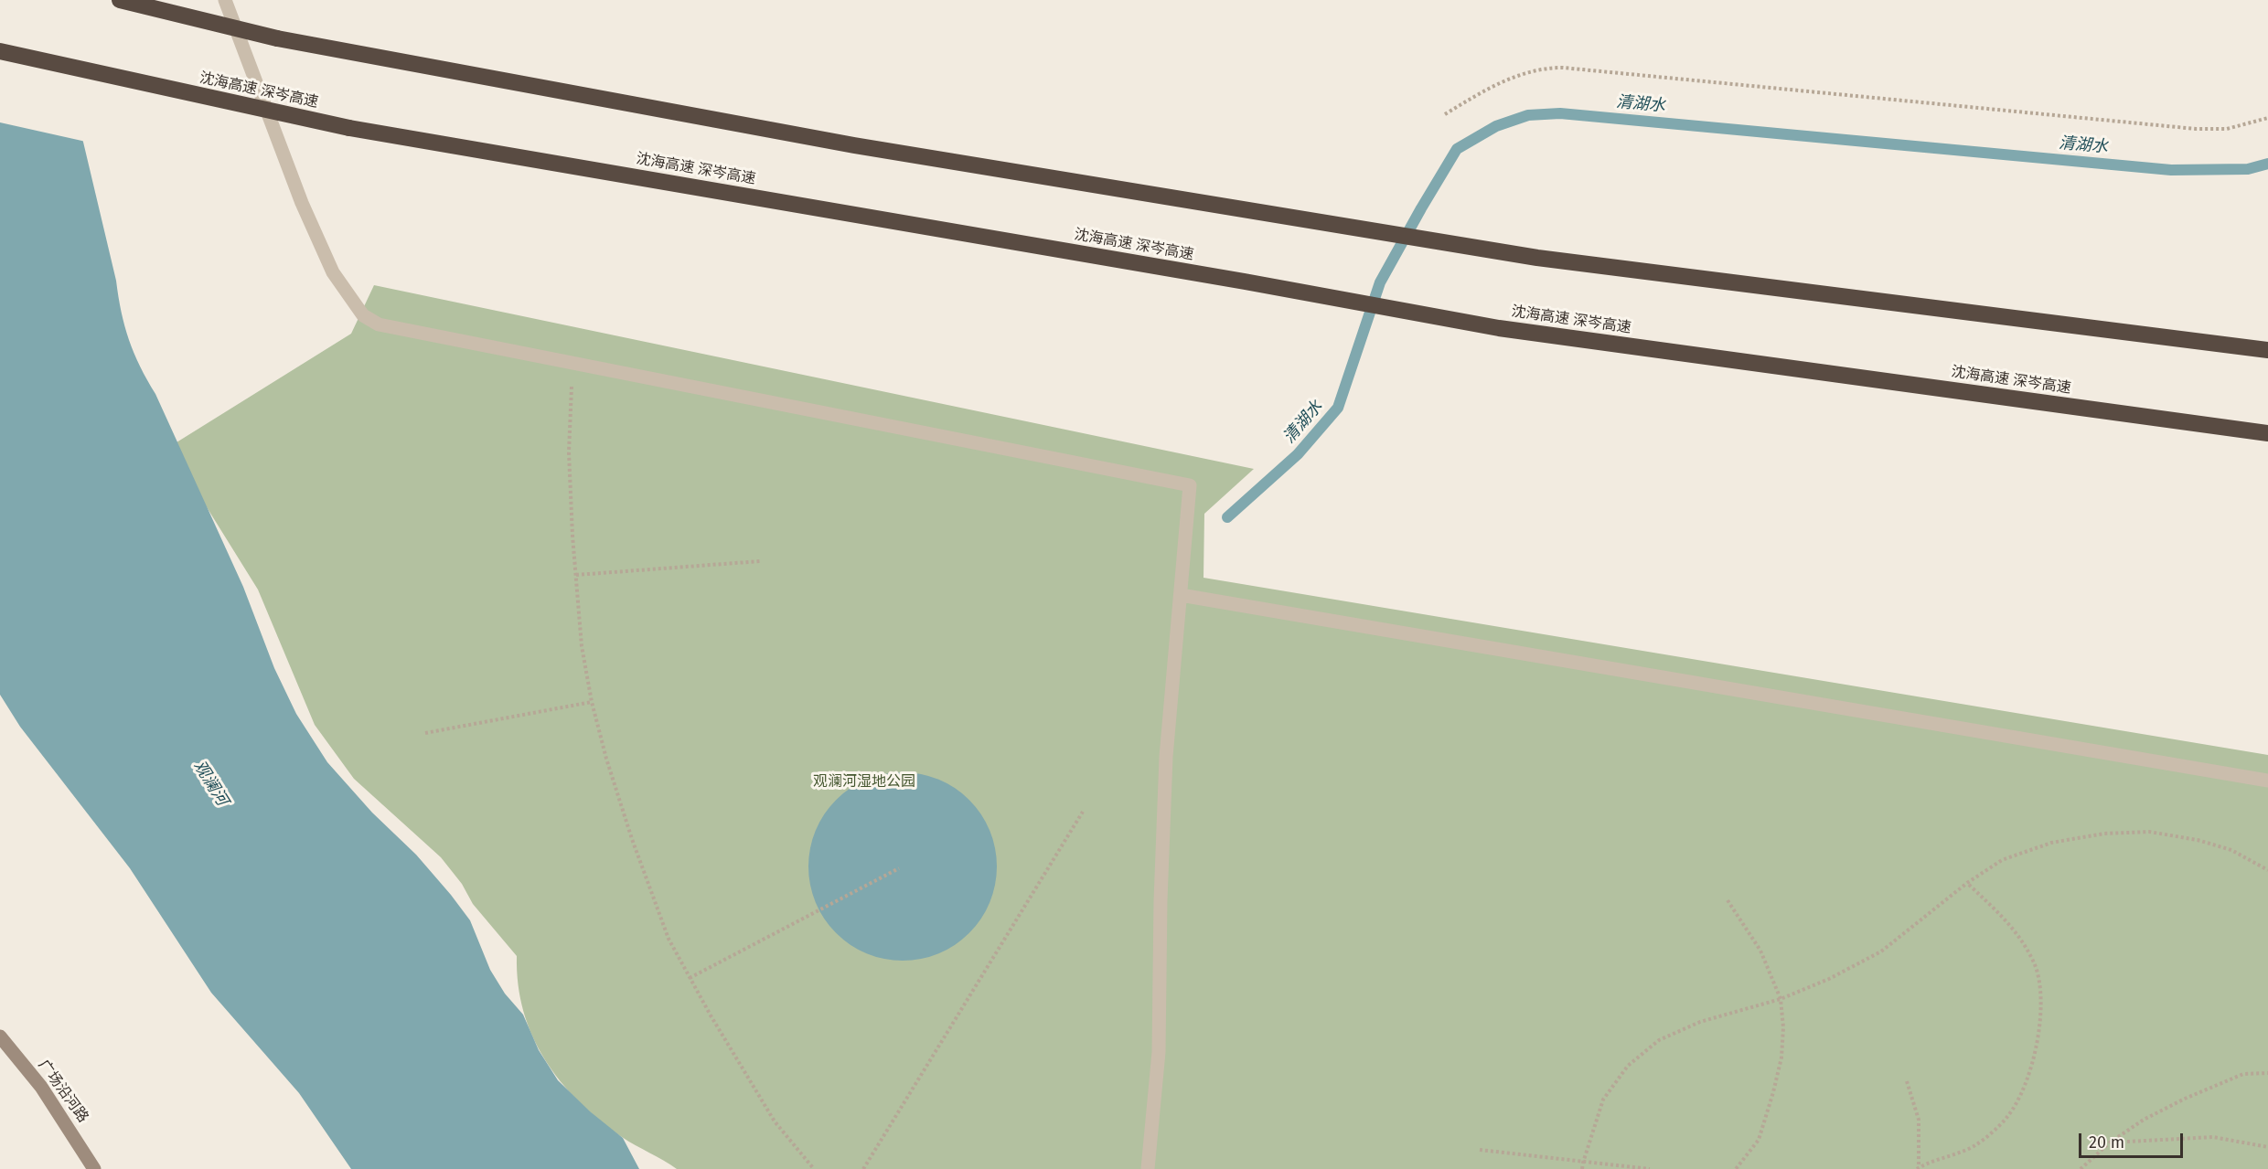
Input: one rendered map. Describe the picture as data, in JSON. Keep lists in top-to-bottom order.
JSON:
{
  "streets": {
    "highway": ["沈海高速 深岑高速"],
    "street": ["广场沿河路"]
  },
  "water": ["清湖水", "观澜河"],
  "parks": ["观澜河湿地公园"],
  "scale_bar": "20 m"
}
